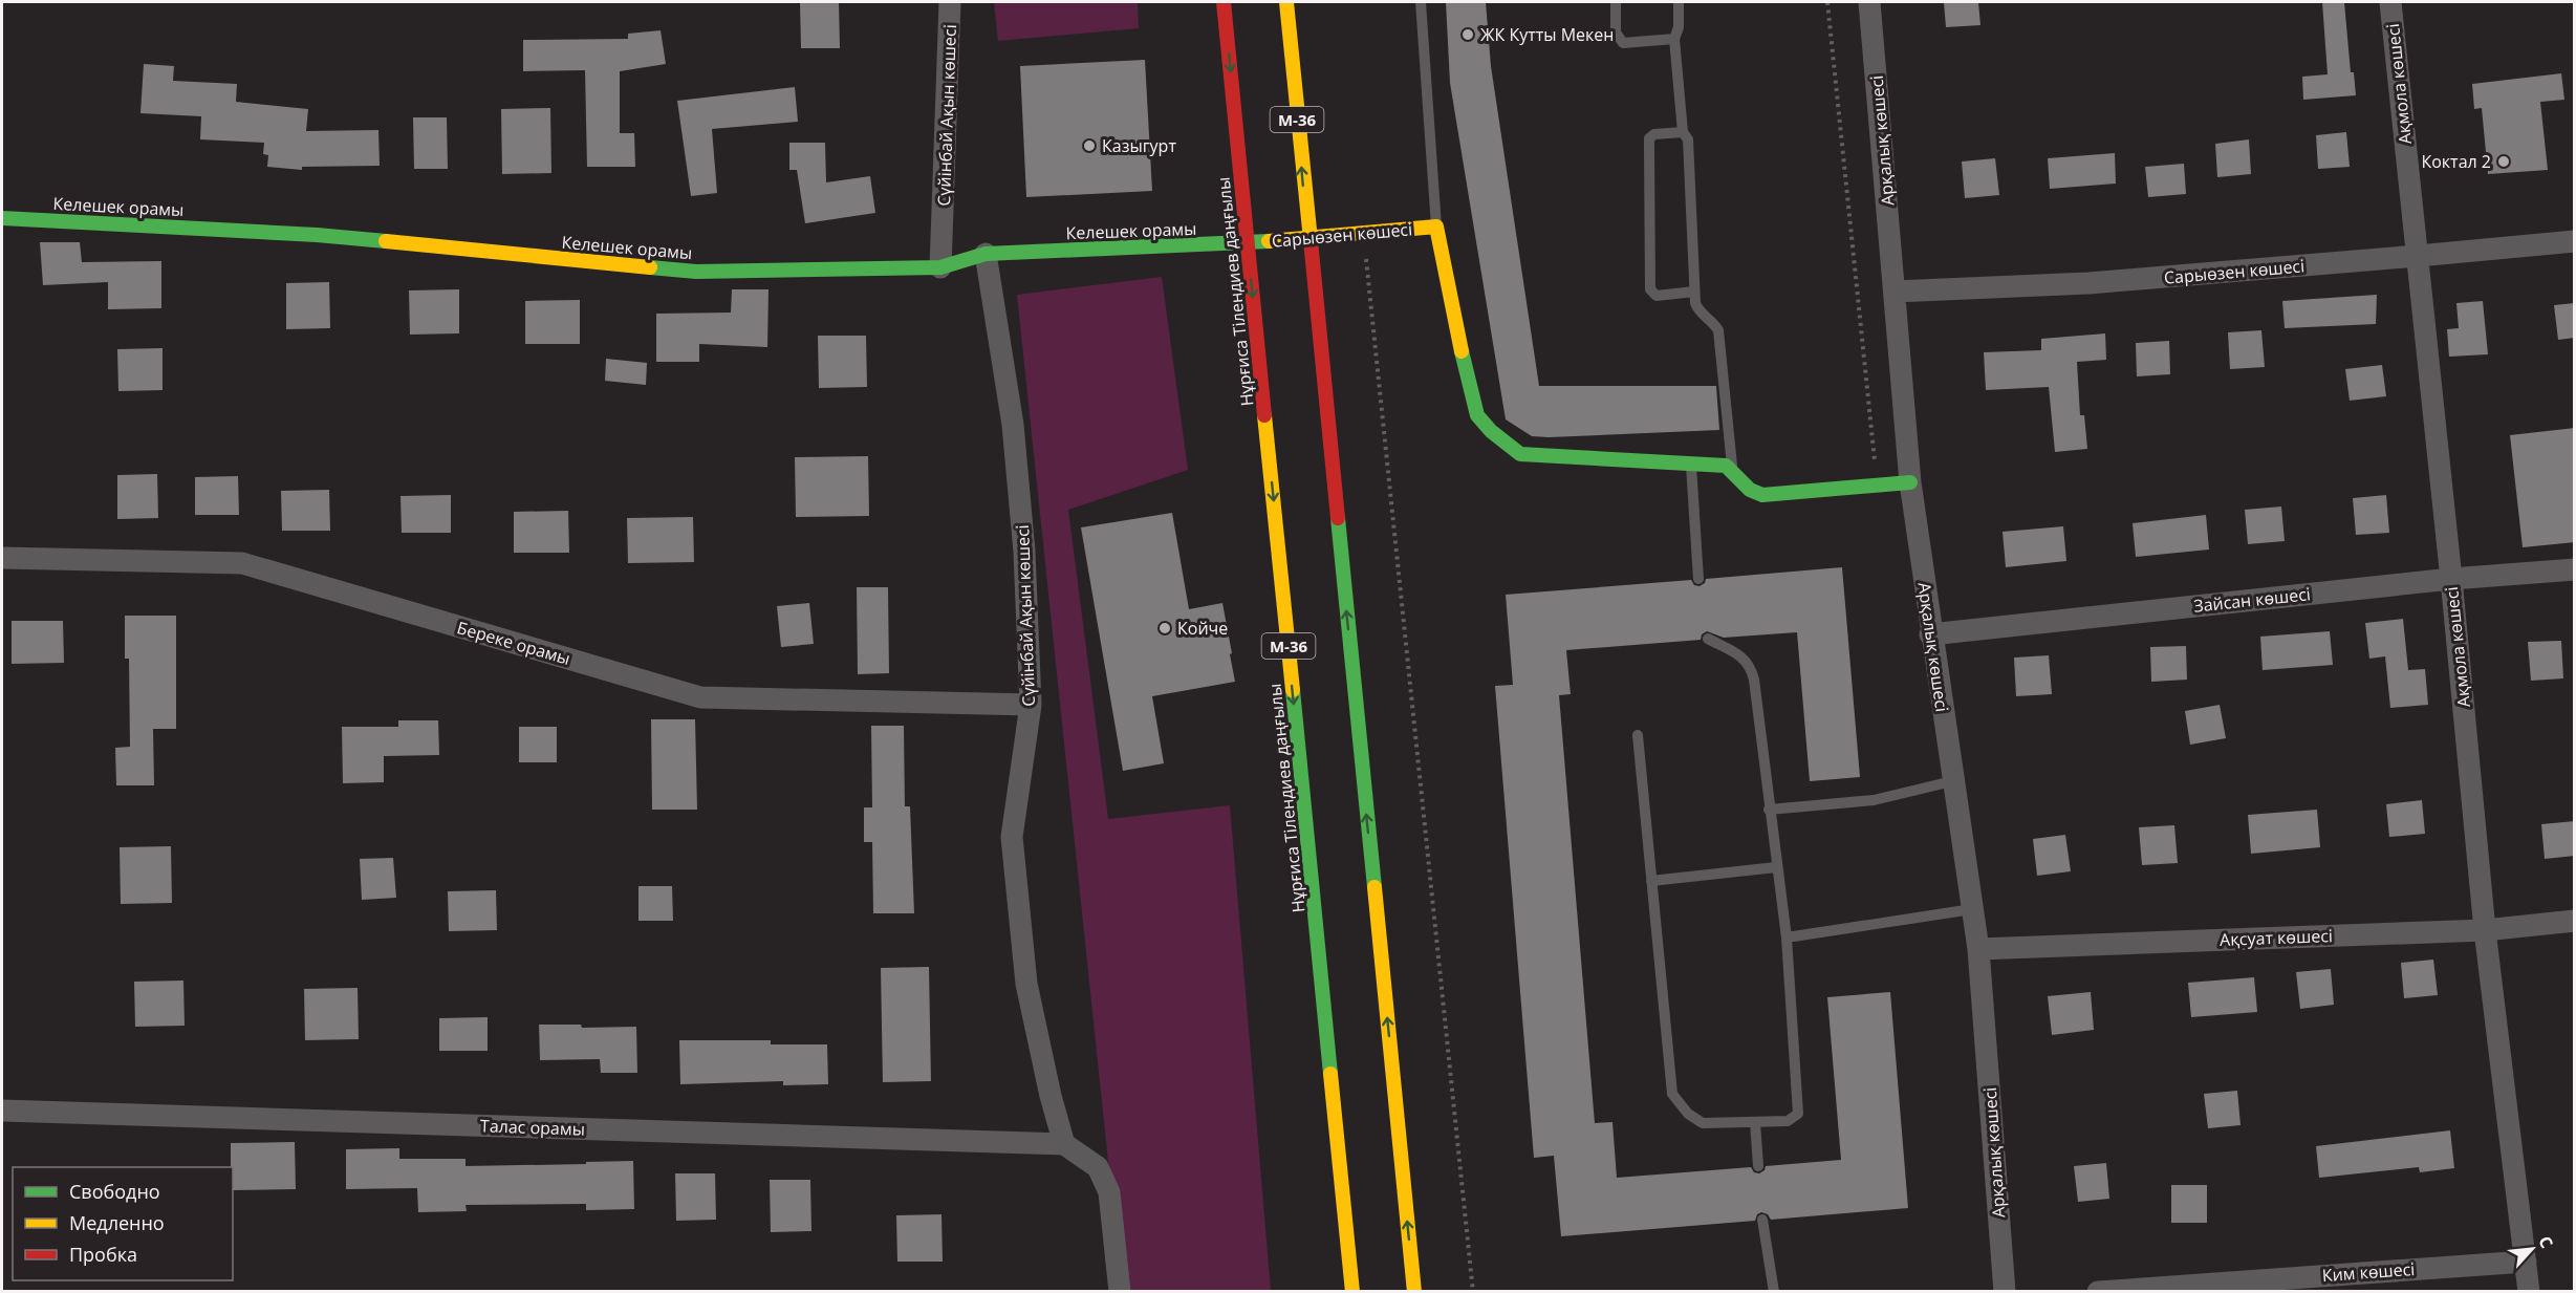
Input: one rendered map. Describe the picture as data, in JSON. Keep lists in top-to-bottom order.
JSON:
{
  "streets": {
    "main road": [
      "M-36",
      "Келешек орамы",
      "Сарыөзен көшесі",
      "Нұрғиса Тілендиев даңғылы"
    ],
    "street": [
      "Ақмола көшесі",
      "Сүйінбай Ақын көшесі",
      "Арқалық көшесі",
      "Зайсан көшесі",
      "Береке орамы",
      "Ақсуат көшесі",
      "Талас орамы",
      "Ким көшесі"
    ]
  },
  "crossings": [
    ["Ақмола көшесі", "Сарыөзен көшесі"],
    ["Ақмола көшесі", "Зайсан көшесі"],
    ["Ақмола көшесі", "Ақсуат көшесі"],
    ["Ақмола көшесі", "Ким көшесі"],
    ["Сүйінбай Ақын көшесі", "Келешек орамы"],
    ["Сүйінбай Ақын көшесі", "Береке орамы"],
    ["Сүйінбай Ақын көшесі", "Талас орамы"],
    ["M-36", "Сарыөзен көшесі"],
    ["Арқалық көшесі", "Сарыөзен көшесі"],
    ["Арқалық көшесі", "Зайсан көшесі"],
    ["Арқалық көшесі", "Ақсуат көшесі"],
    ["Келешек орамы", "Сарыөзен көшесі"],
    ["Келешек орамы", "Нұрғиса Тілендиев даңғылы"],
    ["Сарыөзен көшесі", "Нұрғиса Тілендиев даңғылы"]
  ],
  "places": [
    "ЖК Кутты Мекен",
    "Казыгурт",
    "Коктал 2",
    "Койче"
  ],
  "legend": ["Свободно", "Медленно", "Пробка"],
  "north": "top right"
}
